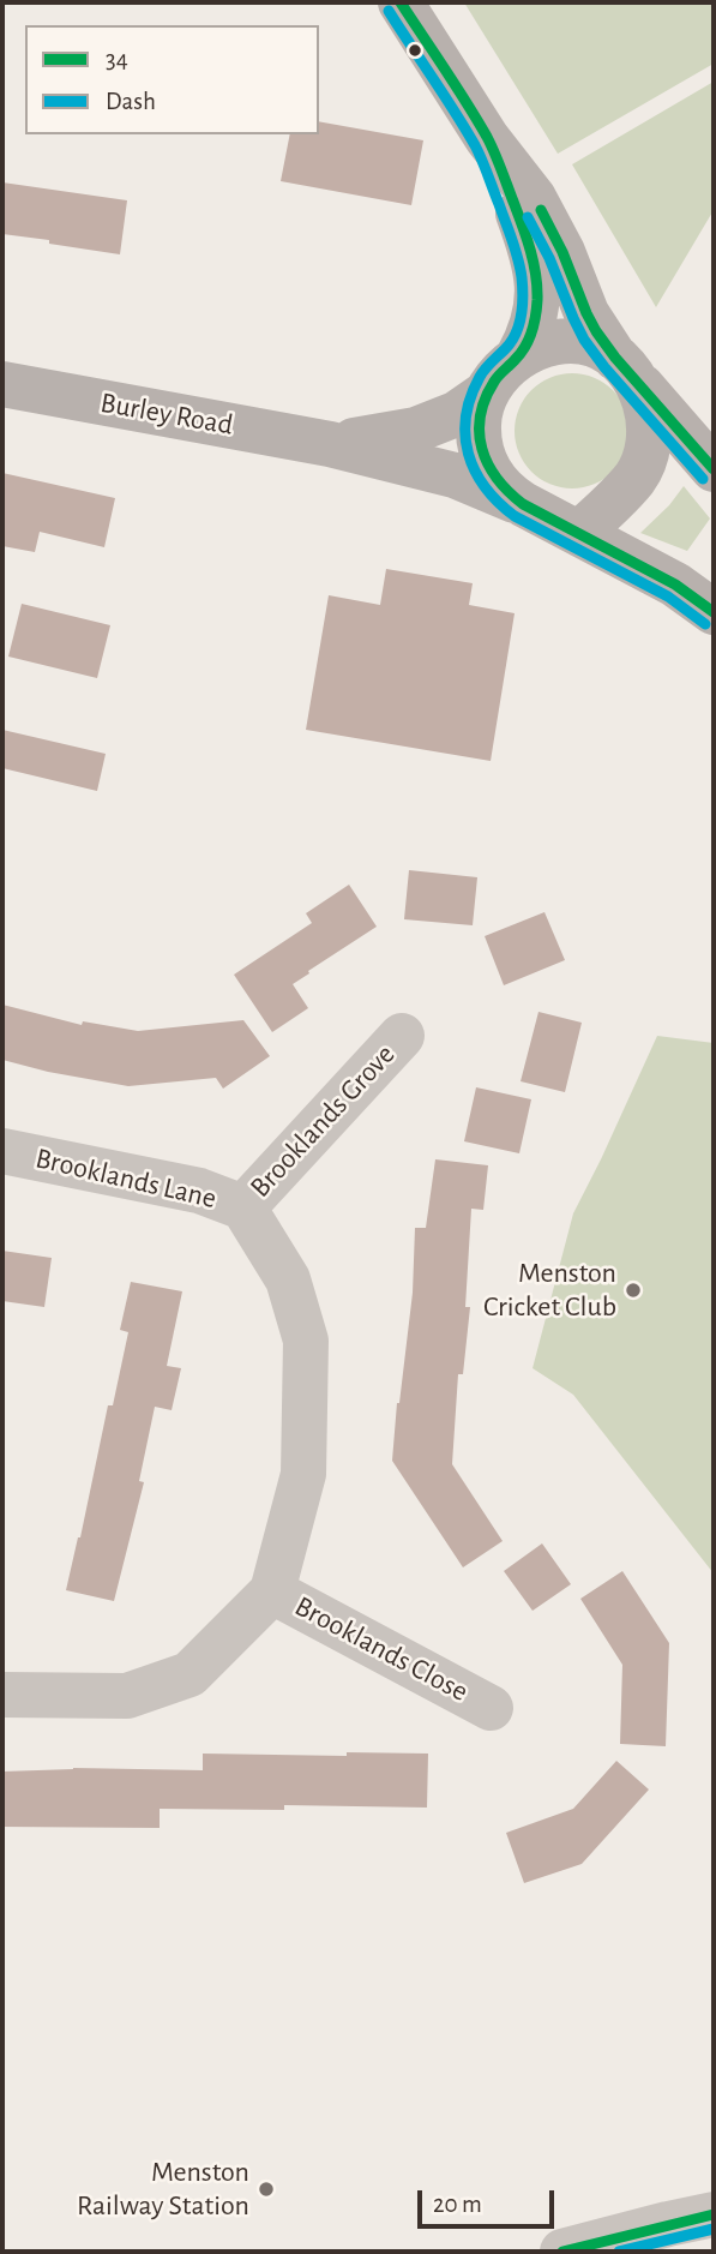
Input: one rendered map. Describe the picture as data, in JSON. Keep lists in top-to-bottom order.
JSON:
{
  "streets": {
    "main road": ["Burley Road"],
    "street": ["Brooklands Grove", "Brooklands Lane", "Brooklands Close"]
  },
  "crossings": [
    ["Brooklands Grove", "Brooklands Lane"],
    ["Brooklands Lane", "Brooklands Close"]
  ],
  "places": ["Menston Cricket Club", "Menston Railway Station"],
  "lines": ["transit line 34", "transit line Dash"],
  "legend": ["34", "Dash"],
  "scale_bar": "20 m"
}
